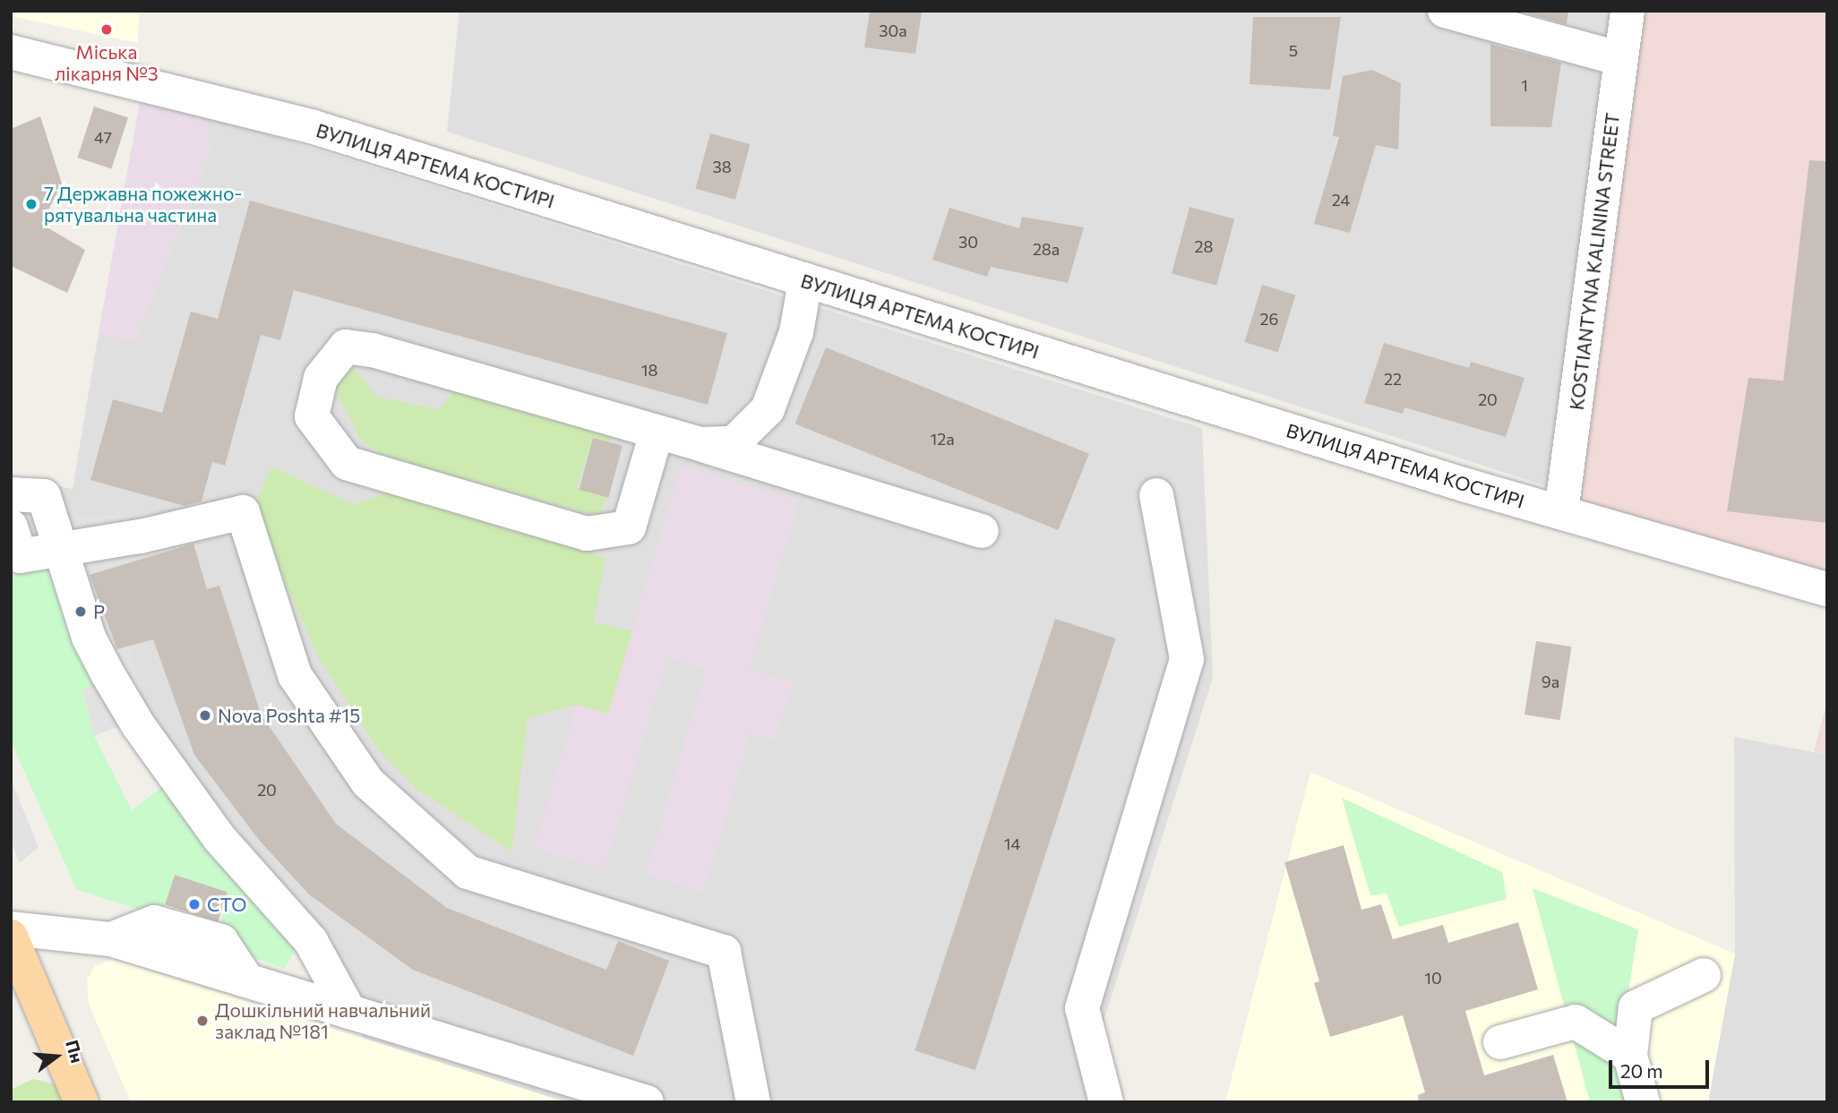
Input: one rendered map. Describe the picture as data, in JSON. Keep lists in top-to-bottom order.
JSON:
{
  "streets": {
    "street": ["ВУЛИЦЯ АРТЕМА КОСТИРІ", "KOSTIANTYNA KALININA STREET"]
  },
  "crossings": [
    ["ВУЛИЦЯ АРТЕМА КОСТИРІ", "KOSTIANTYNA KALININA STREET"]
  ],
  "places": [
    "Міська лікарня №3",
    "7 Державна пожежно- рятувальна частина",
    "Р",
    "Nova Poshta #15",
    "СТО",
    "Дошкільний навчальний заклад №181"
  ],
  "house_numbers": [
    "30а",
    "5",
    "1",
    "47",
    "38",
    "24",
    "30",
    "28",
    "28а",
    "26",
    "18",
    "22",
    "20",
    "12а",
    "9а",
    "20",
    "14",
    "10"
  ],
  "scale_bar": "20 m",
  "north": "right"
}
